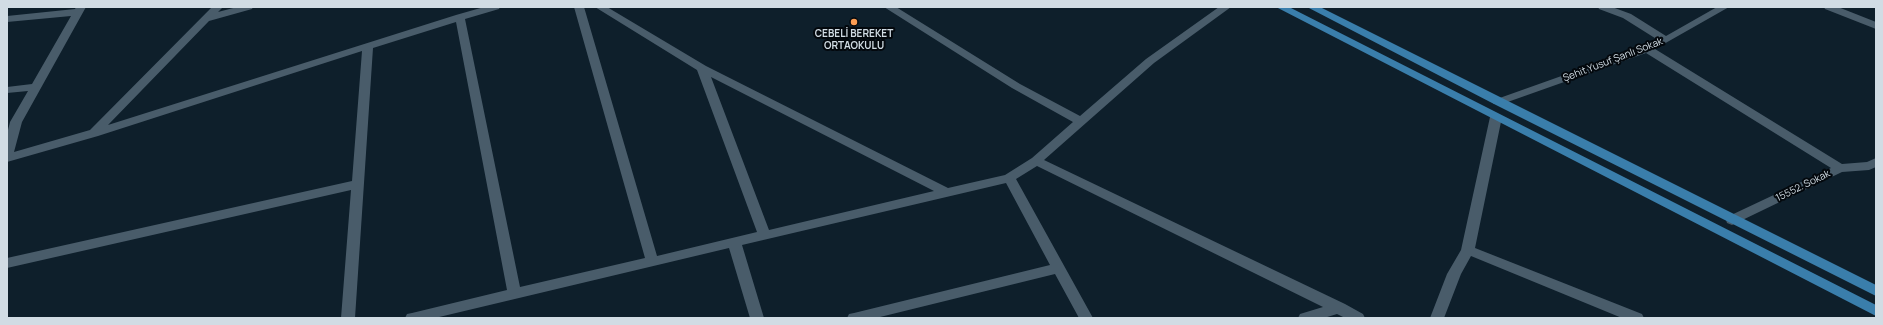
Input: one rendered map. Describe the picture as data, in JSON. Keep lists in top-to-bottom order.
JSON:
{
  "streets": {
    "street": ["Şehit Yusuf Şanlı Sokak", "15552. Sokak"]
  },
  "places": ["CEBELİ BEREKET ORTAOKULU"]
}
